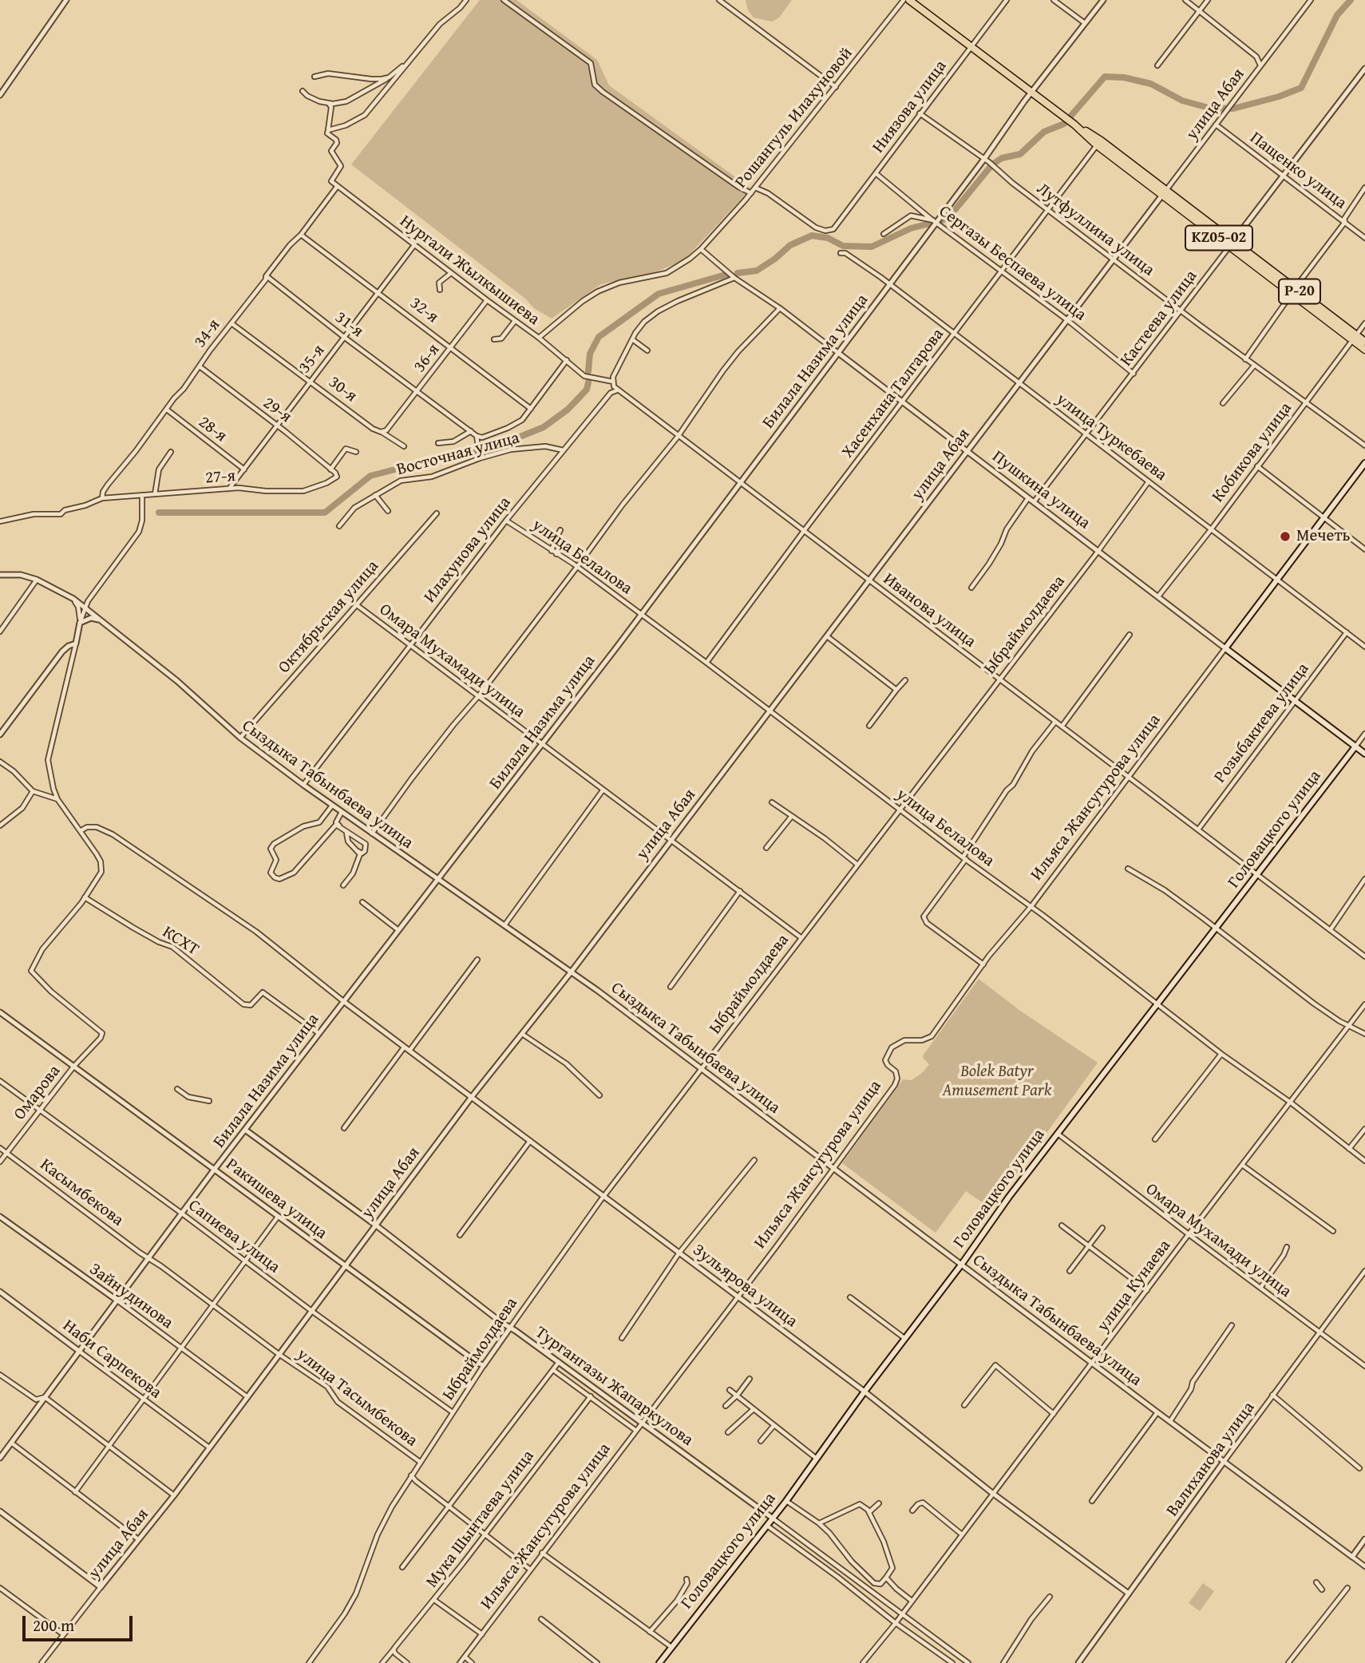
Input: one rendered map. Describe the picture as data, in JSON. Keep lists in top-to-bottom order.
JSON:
{
  "streets": {
    "highway": ["KZ05-02", "Р-20"],
    "main road": ["Пушкина улица", "Ильяса Жансугурова улица", "Головацкого улица"],
    "street": [
      "улица Абая",
      "Ниязова улица",
      "Рошангуль Илахуновой",
      "Пащенко улица",
      "Лутфуллина улица",
      "Сергазы Беспаева улица",
      "Нургали Жылкышиева",
      "32-я",
      "Кастеева улица",
      "31-я",
      "34-я",
      "36-я",
      "35-я",
      "Билала Назима улица",
      "30-я",
      "Хасенхана Талгарова",
      "29-я",
      "28-я",
      "улица Туркебаева",
      "Кобикова улица",
      "Восточная улица",
      "27-я",
      "Илахунова улица",
      "улица Белалова",
      "Иванова улица",
      "Октябрьская улица",
      "Ыбраймолдаева",
      "Омара Мухамади улица",
      "Розыбакиева улица",
      "Сыздыка Табынбаева улица",
      "КСХТ",
      "Омарова",
      "Касымбекова",
      "Ракишева улица",
      "Сапиева улица",
      "Зульярова улица",
      "улица Кунаева",
      "Зайнудинова",
      "Наби Сарпекова",
      "Тургангазы Жапаркулова",
      "улица Тасымбекова",
      "Валиханова улица",
      "Мука Шынтаева улица"
    ]
  },
  "crossings": [
    ["улица Абая", "Пащенко улица"],
    ["улица Абая", "Лутфуллина улица"],
    ["улица Абая", "KZ05-02"],
    ["улица Абая", "Сергазы Беспаева улица"],
    ["улица Абая", "улица Туркебаева"],
    ["улица Абая", "Пушкина улица"],
    ["улица Абая", "улица Белалова"],
    ["улица Абая", "Иванова улица"],
    ["улица Абая", "Омара Мухамади улица"],
    ["улица Абая", "Сыздыка Табынбаева улица"],
    ["улица Абая", "Ракишева улица"],
    ["улица Абая", "Сапиева улица"],
    ["улица Абая", "Зульярова улица"],
    ["улица Абая", "Зайнудинова"],
    ["улица Абая", "Наби Сарпекова"],
    ["улица Абая", "Тургангазы Жапаркулова"],
    ["улица Абая", "улица Тасымбекова"],
    ["Ниязова улица", "Рошангуль Илахуновой"],
    ["Ниязова улица", "Лутфуллина улица"],
    ["Ниязова улица", "KZ05-02"],
    ["Ниязова улица", "Сергазы Беспаева улица"],
    ["Рошангуль Илахуновой", "Нургали Жылкышиева"],
    ["Рошангуль Илахуновой", "Пушкина улица"],
    ["Пащенко улица", "Кастеева улица"],
    ["Лутфуллина улица", "Кастеева улица"],
    ["Лутфуллина улица", "Билала Назима улица"],
    ["Лутфуллина улица", "Хасенхана Талгарова"],
    ["Лутфуллина улица", "Кобикова улица"],
    ["KZ05-02", "Р-20"],
    ["KZ05-02", "Кастеева улица"],
    ["KZ05-02", "Билала Назима улица"],
    ["KZ05-02", "Хасенхана Талгарова"],
    ["Сергазы Беспаева улица", "Кастеева улица"],
    ["Сергазы Беспаева улица", "Билала Назима улица"],
    ["Сергазы Беспаева улица", "Хасенхана Талгарова"],
    ["Нургали Жылкышиева", "34-я"],
    ["Нургали Жылкышиева", "36-я"],
    ["Нургали Жылкышиева", "35-я"],
    ["Нургали Жылкышиева", "Иванова улица"],
    ["Р-20", "Кастеева улица"],
    ["Р-20", "Кобикова улица"],
    ["32-я", "34-я"],
    ["32-я", "36-я"],
    ["32-я", "35-я"],
    ["Кастеева улица", "улица Туркебаева"],
    ["Кастеева улица", "Пушкина улица"],
    ["31-я", "34-я"],
    ["31-я", "36-я"],
    ["31-я", "35-я"],
    ["34-я", "30-я"],
    ["34-я", "29-я"],
    ["34-я", "28-я"],
    ["34-я", "27-я"],
    ["35-я", "30-я"],
    ["35-я", "29-я"],
    ["35-я", "28-я"],
    ["35-я", "27-я"],
    ["Билала Назима улица", "улица Туркебаева"],
    ["Билала Назима улица", "Пушкина улица"],
    ["Билала Назима улица", "улица Белалова"],
    ["Билала Назима улица", "Иванова улица"],
    ["Билала Назима улица", "Омара Мухамади улица"],
    ["Билала Назима улица", "Сыздыка Табынбаева улица"],
    ["Билала Назима улица", "КСХТ"],
    ["Билала Назима улица", "Касымбекова"],
    ["Билала Назима улица", "Ракишева улица"],
    ["Билала Назима улица", "Сапиева улица"],
    ["Билала Назима улица", "Зульярова улица"],
    ["Билала Назима улица", "Зайнудинова"],
    ["Билала Назима улица", "Наби Сарпекова"],
    ["Билала Назима улица", "Тургангазы Жапаркулова"],
    ["Хасенхана Талгарова", "улица Туркебаева"],
    ["Хасенхана Талгарова", "Пушкина улица"],
    ["Хасенхана Талгарова", "улица Белалова"],
    ["Хасенхана Талгарова", "Иванова улица"],
    ["29-я", "27-я"],
    ["улица Туркебаева", "Кобикова улица"],
    ["улица Туркебаева", "Ыбраймолдаева"],
    ["улица Туркебаева", "Розыбакиева улица"],
    ["улица Туркебаева", "Ильяса Жансугурова улица"],
    ["Кобикова улица", "Пушкина улица"],
    ["Восточная улица", "Илахунова улица"],
    ["Пушкина улица", "Ыбраймолдаева"],
    ["Пушкина улица", "Розыбакиева улица"],
    ["Пушкина улица", "Ильяса Жансугурова улица"],
    ["Пушкина улица", "Головацкого улица"],
    ["Илахунова улица", "улица Белалова"],
    ["Илахунова улица", "Иванова улица"],
    ["Илахунова улица", "Омара Мухамади улица"],
    ["Илахунова улица", "Сыздыка Табынбаева улица"],
    ["улица Белалова", "Ыбраймолдаева"],
    ["улица Белалова", "Ильяса Жансугурова улица"],
    ["улица Белалова", "Головацкого улица"],
    ["улица Белалова", "улица Кунаева"],
    ["Иванова улица", "Ыбраймолдаева"],
    ["Иванова улица", "Розыбакиева улица"],
    ["Иванова улица", "Ильяса Жансугурова улица"],
    ["Иванова улица", "Головацкого улица"],
    ["Октябрьская улица", "Омара Мухамади улица"],
    ["Октябрьская улица", "Сыздыка Табынбаева улица"],
    ["Ыбраймолдаева", "Омара Мухамади улица"],
    ["Ыбраймолдаева", "Сыздыка Табынбаева улица"],
    ["Ыбраймолдаева", "Ракишева улица"],
    ["Ыбраймолдаева", "Сапиева улица"],
    ["Ыбраймолдаева", "Зульярова улица"],
    ["Ыбраймолдаева", "Тургангазы Жапаркулова"],
    ["Ыбраймолдаева", "улица Тасымбекова"],
    ["Омара Мухамади улица", "Головацкого улица"],
    ["Омара Мухамади улица", "улица Кунаева"],
    ["Омара Мухамади улица", "Валиханова улица"],
    ["Сыздыка Табынбаева улица", "Ильяса Жансугурова улица"],
    ["Сыздыка Табынбаева улица", "Головацкого улица"],
    ["Сыздыка Табынбаева улица", "улица Кунаева"],
    ["Сыздыка Табынбаева улица", "Валиханова улица"],
    ["Ильяса Жансугурова улица", "Зульярова улица"],
    ["Ильяса Жансугурова улица", "Тургангазы Жапаркулова"],
    ["Головацкого улица", "Зульярова улица"],
    ["Головацкого улица", "Тургангазы Жапаркулова"],
    ["КСХТ", "Омарова"],
    ["Омарова", "Касымбекова"],
    ["Омарова", "Ракишева улица"],
    ["Омарова", "Сапиева улица"],
    ["Касымбекова", "улица Тасымбекова"],
    ["Зульярова улица", "улица Кунаева"],
    ["Зульярова улица", "Валиханова улица"],
    ["улица Кунаева", "Тургангазы Жапаркулова"]
  ],
  "parks": ["Bolek Batyr Amusement Park"],
  "places": ["Мечеть"],
  "scale_bar": "200 m"
}
